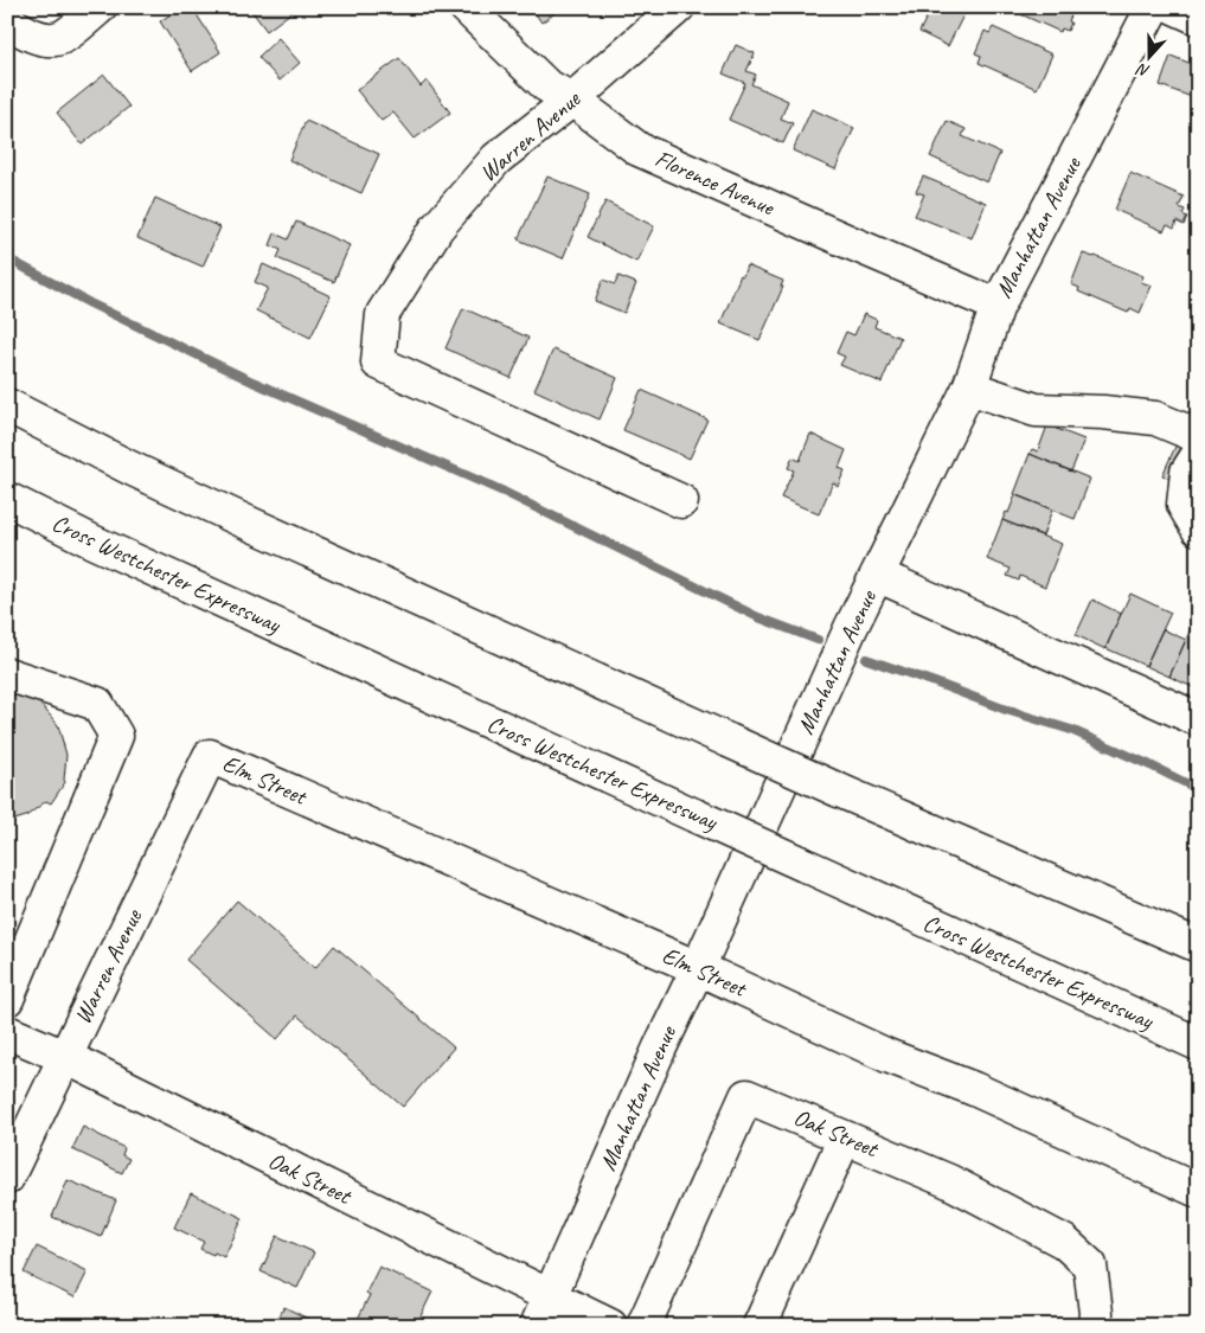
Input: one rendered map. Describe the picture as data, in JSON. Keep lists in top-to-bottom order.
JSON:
{
  "streets": {
    "main road": [
      "Warren Avenue",
      "Florence Avenue",
      "Manhattan Avenue",
      "Cross Westchester Expressway",
      "Elm Street",
      "Oak Street"
    ]
  },
  "crossings": [
    ["Warren Avenue", "Florence Avenue"],
    ["Warren Avenue", "Elm Street"],
    ["Warren Avenue", "Oak Street"],
    ["Florence Avenue", "Manhattan Avenue"],
    ["Manhattan Avenue", "Elm Street"],
    ["Manhattan Avenue", "Oak Street"]
  ],
  "north": "bottom"
}
